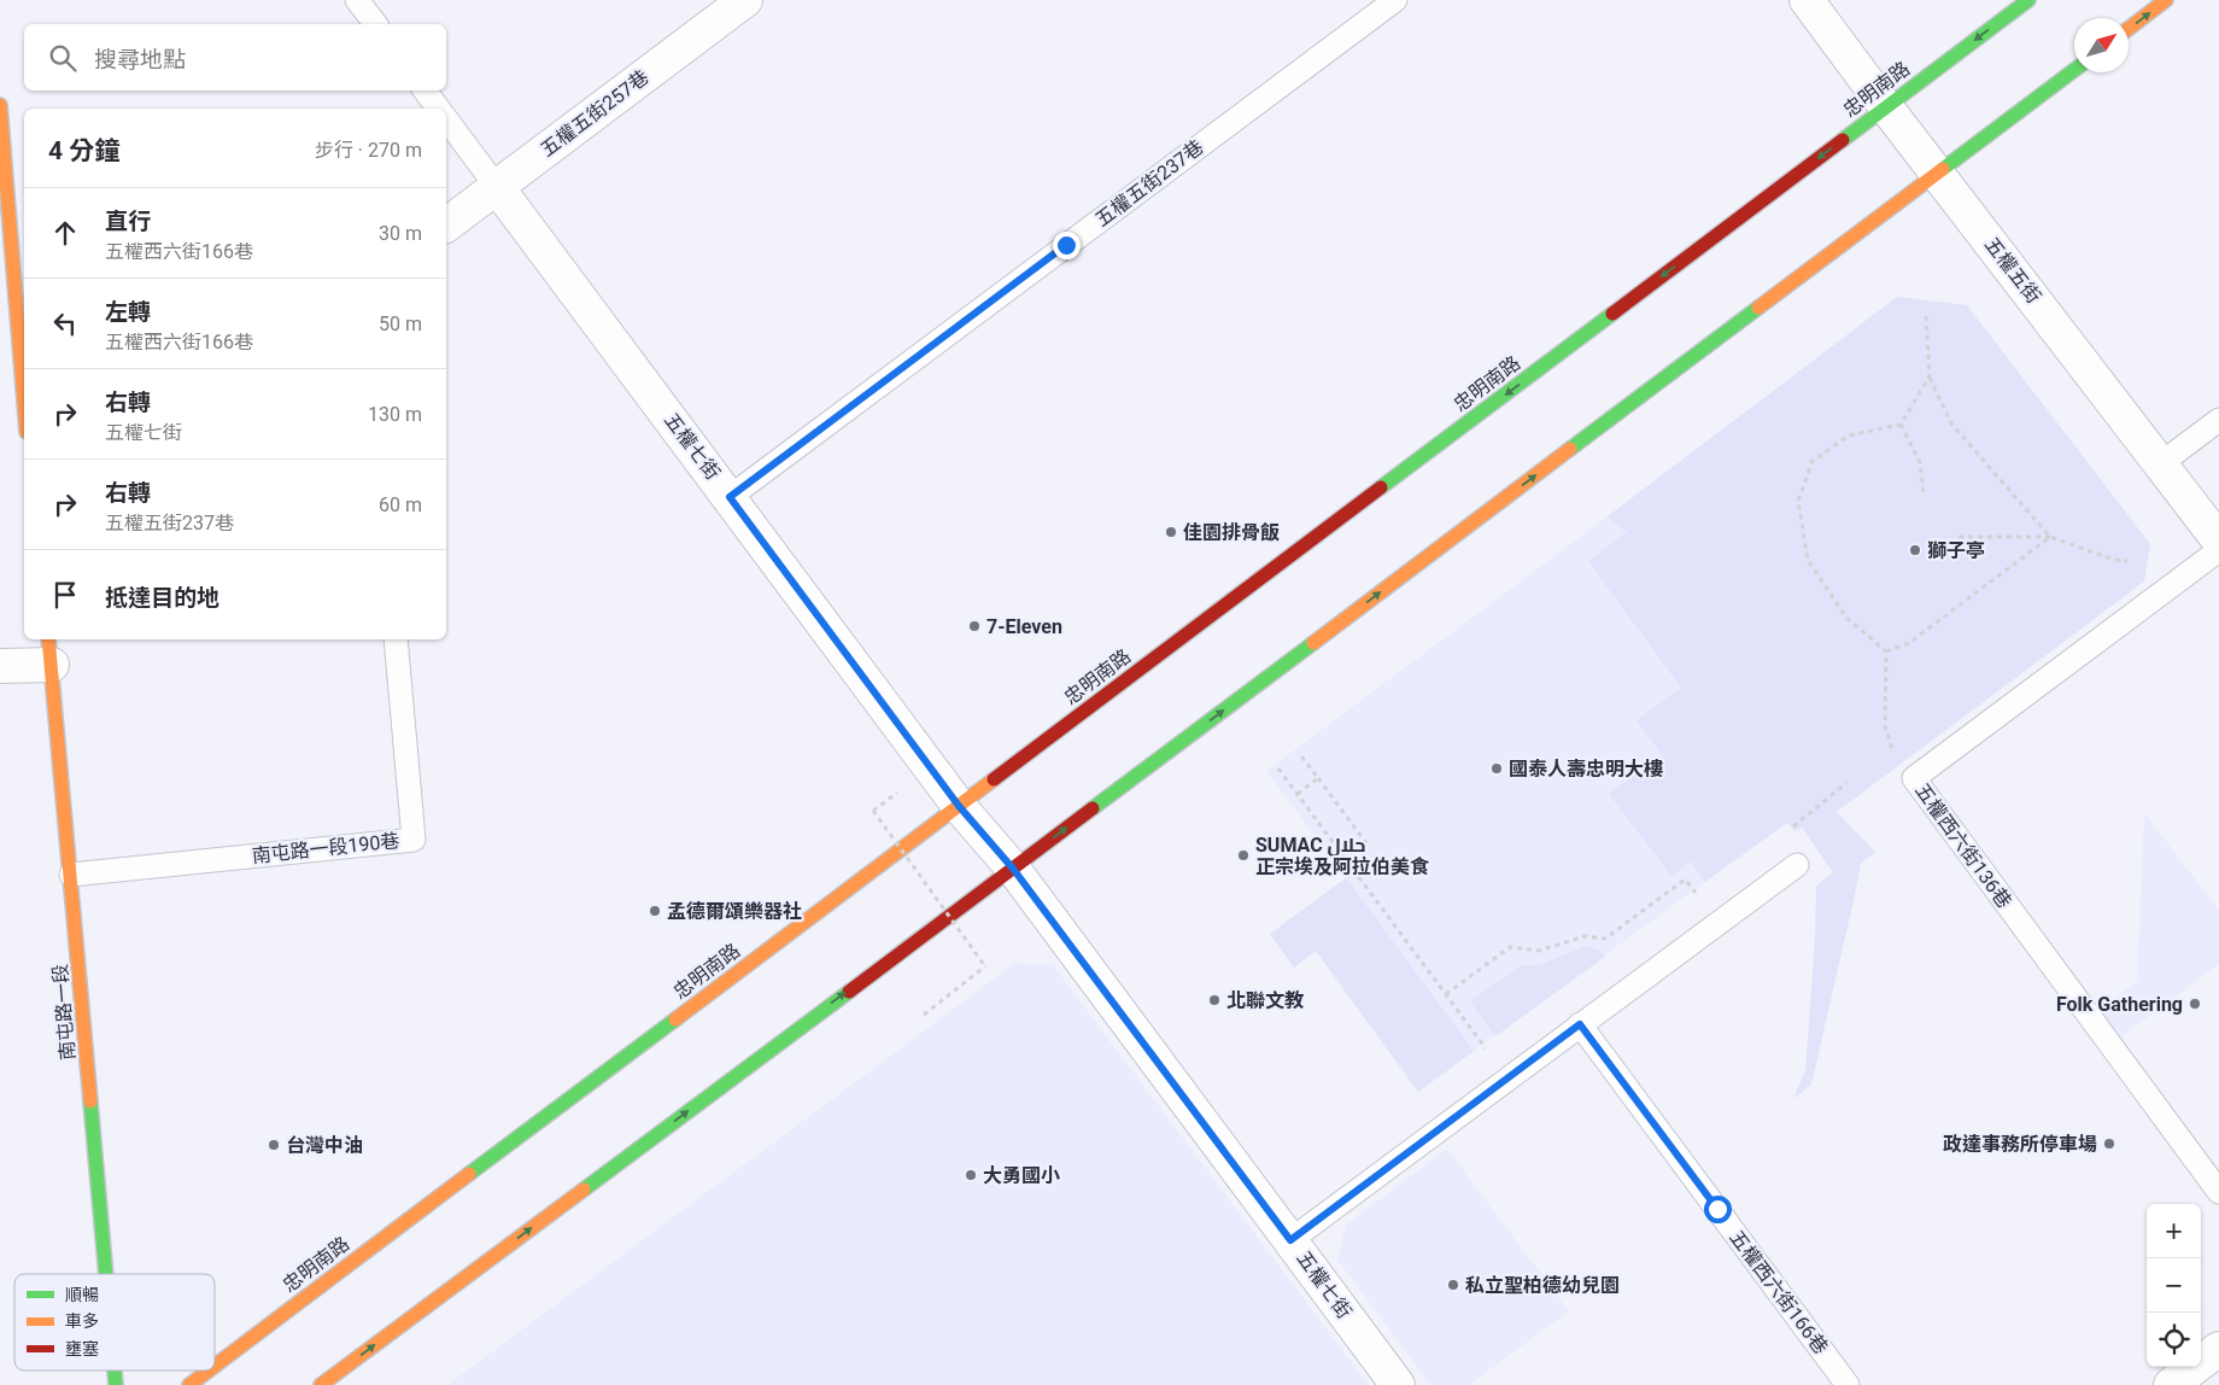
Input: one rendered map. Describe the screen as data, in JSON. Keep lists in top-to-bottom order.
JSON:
{
  "streets": {
    "main road": ["忠明南路", "南屯路一段"],
    "street": ["五權五街257巷", "五權五街", "五權七街"],
    "lane": [
      "五權五街237巷",
      "五權西六街136巷",
      "南屯路一段190巷",
      "五權西六街166巷"
    ]
  },
  "crossings": [
    ["忠明南路", "五權五街"],
    ["忠明南路", "五權七街"],
    ["五權五街257巷", "五權七街"],
    ["五權五街237巷", "五權七街"],
    ["南屯路一段190巷", "南屯路一段"]
  ],
  "places": [
    "佳園排骨飯",
    "獅子亭",
    "7-Eleven",
    "國泰人壽忠明大樓",
    "SUMAC حلال 正宗埃及阿拉伯美食",
    "孟德爾頌樂器社",
    "北聯文教",
    "Folk Gathering",
    "政達事務所停車場",
    "台灣中油",
    "大勇國小",
    "私立聖柏德幼兒園"
  ],
  "legend": ["順暢", "車多", "壅塞"],
  "north": "top right",
  "page": {
    "search": "搜尋地點",
    "heading": ["4 分鐘", "步行 · 270 m"],
    "list": [
      ["直行", "五權西六街166巷", "30 m"],
      ["左轉", "五權西六街166巷", "50 m"],
      ["右轉", "五權七街", "130 m"],
      ["右轉", "五權五街237巷", "60 m"],
      "抵達目的地"
    ],
    "map_buttons": ["+", "−"]
  }
}
